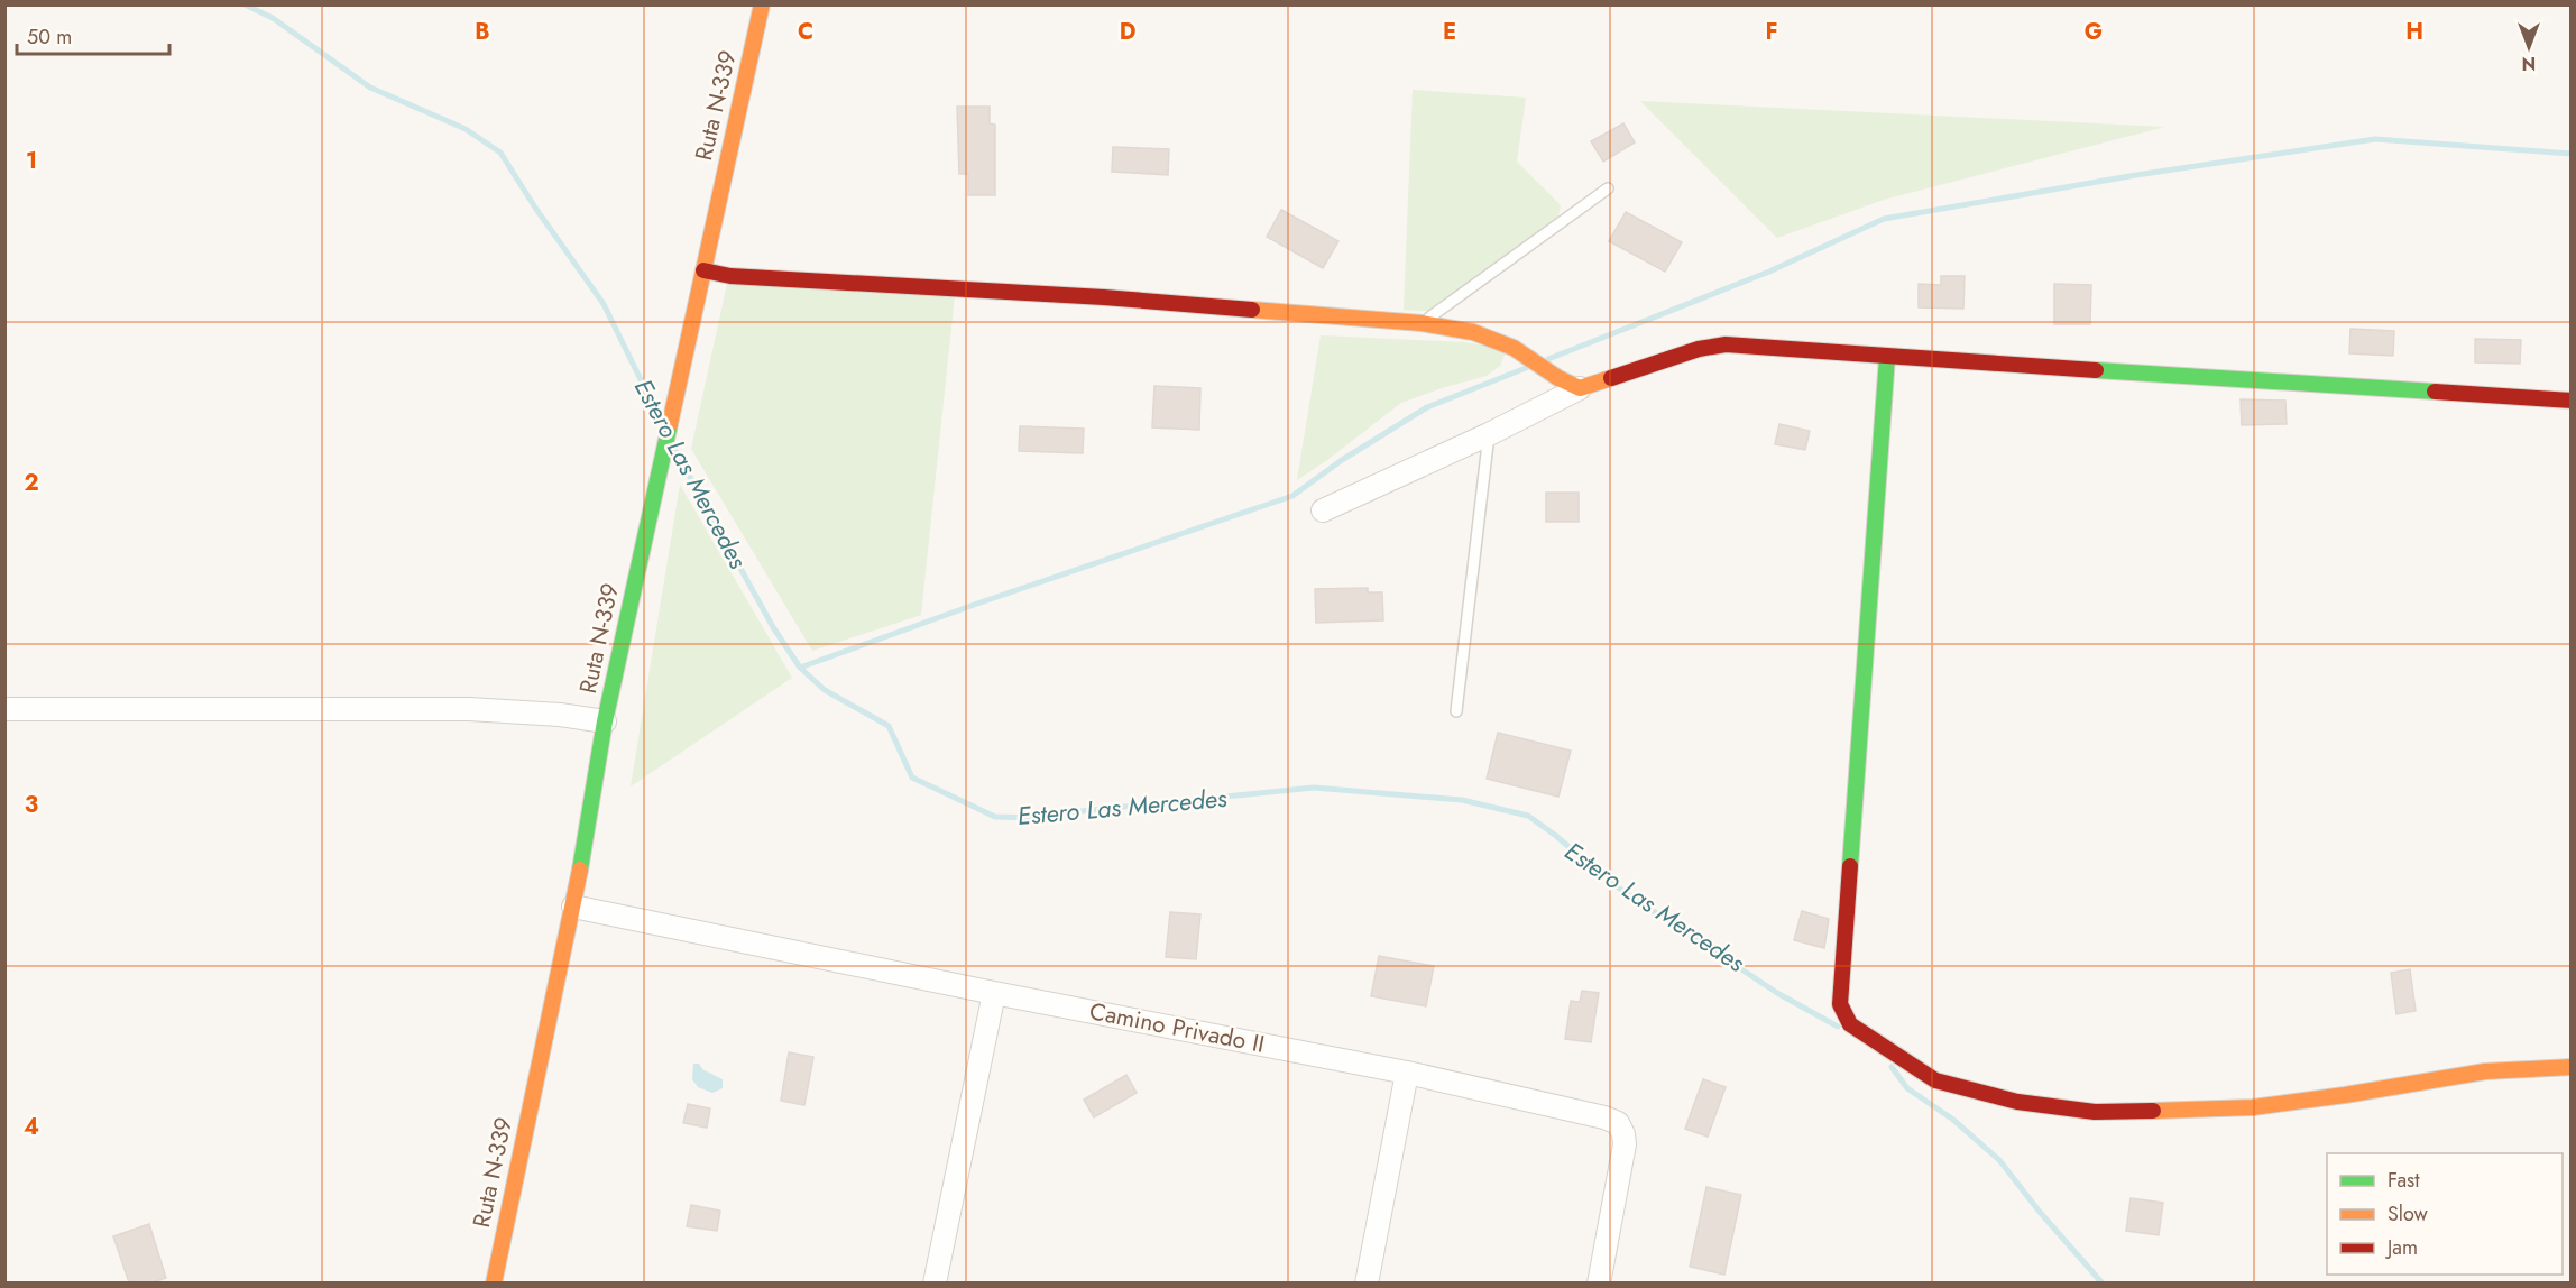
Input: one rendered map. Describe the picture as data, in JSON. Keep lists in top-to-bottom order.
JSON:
{
  "streets": {
    "street": ["Ruta N-339", "Camino Privado II"]
  },
  "crossings": [
    ["Ruta N-339", "Camino Privado II"]
  ],
  "water": ["Estero Las Mercedes"],
  "legend": ["Fast", "Slow", "Jam"],
  "scale_bar": "50 m",
  "north": "bottom",
  "grid": {
    "columns": [
      "B",
      "C",
      "D",
      "E",
      "F",
      "G",
      "H"
    ],
    "rows": [
      "1",
      "2",
      "3",
      "4"
    ]
  }
}
